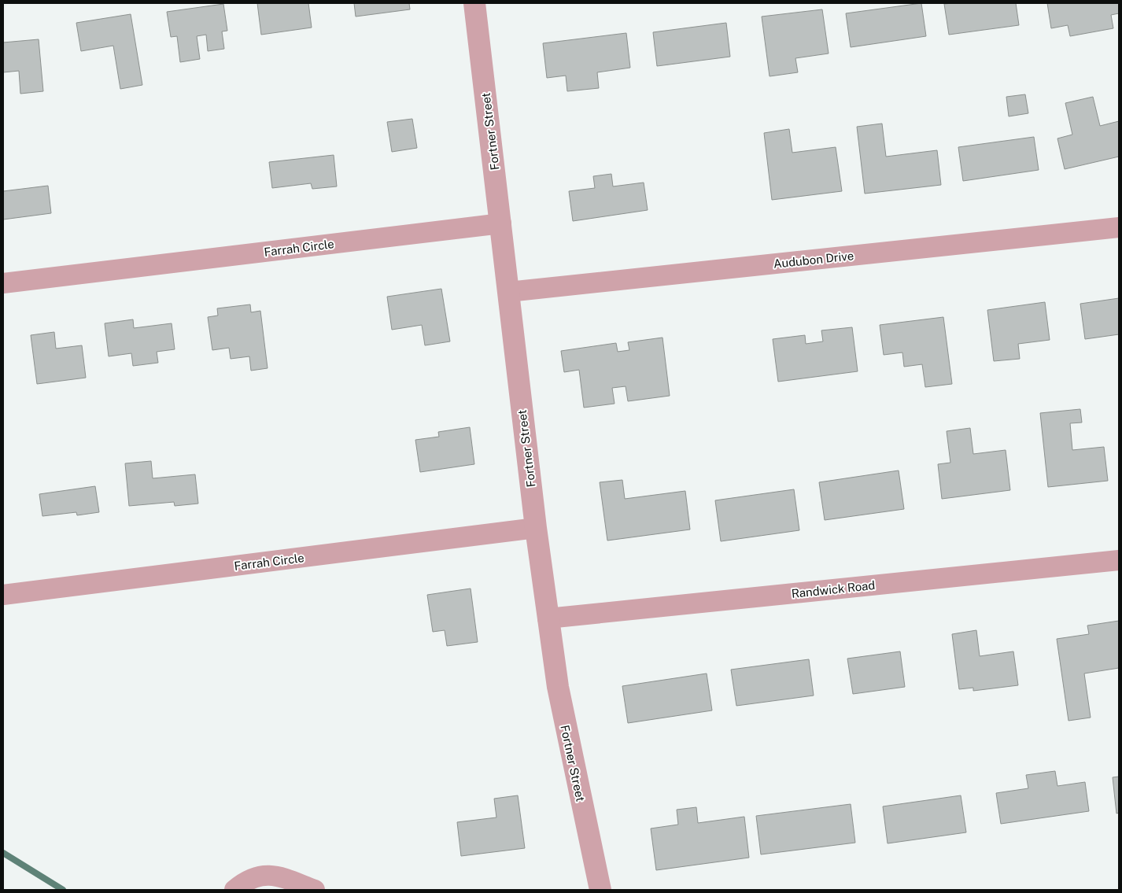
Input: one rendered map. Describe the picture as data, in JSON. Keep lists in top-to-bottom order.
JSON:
{
  "streets": {
    "street": [
      "Fortner Street",
      "Farrah Circle",
      "Audubon Drive",
      "Randwick Road"
    ]
  },
  "crossings": [
    ["Fortner Street", "Farrah Circle"],
    ["Fortner Street", "Audubon Drive"],
    ["Fortner Street", "Randwick Road"]
  ]
}
